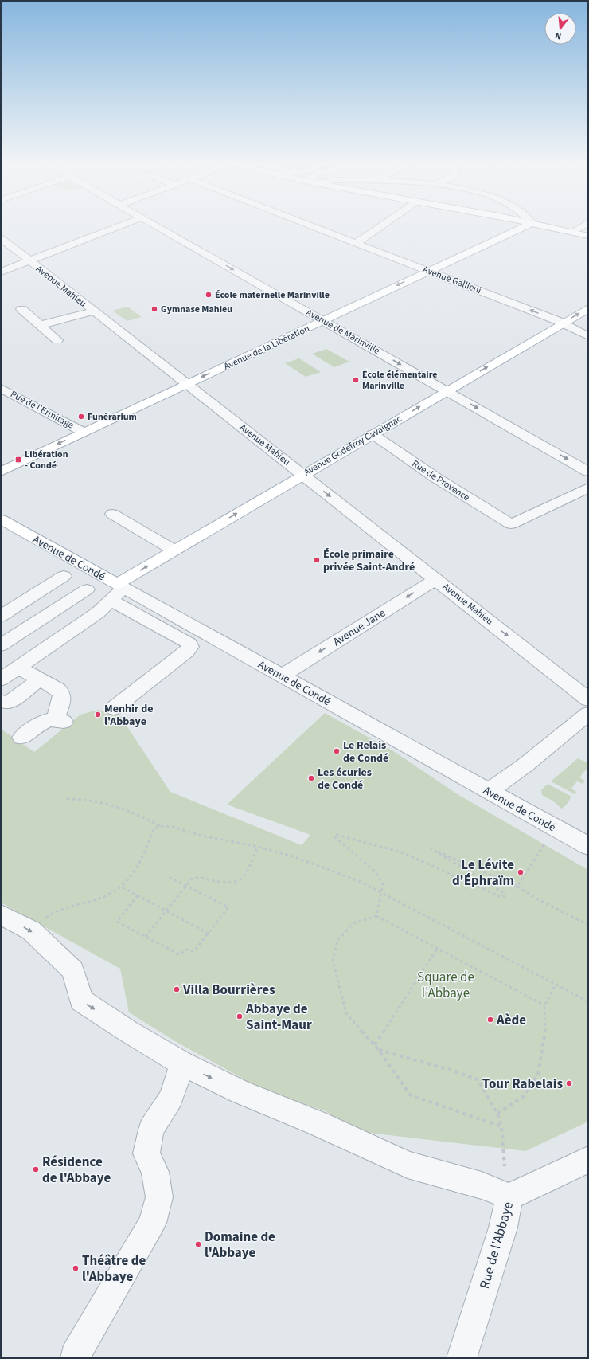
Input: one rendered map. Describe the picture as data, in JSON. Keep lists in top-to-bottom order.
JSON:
{
  "streets": {
    "main road": ["Avenue de la Libération", "Avenue Godefroy Cavaignac", "Avenue de Condé"],
    "street": [
      "Avenue Gallieni",
      "Avenue Mahieu",
      "Avenue de Marinville",
      "Rue de l'Ermitage",
      "Rue de Provence",
      "Avenue Jane",
      "Rue de l'Abbaye"
    ]
  },
  "crossings": [
    ["Avenue Gallieni", "Avenue de la Libération"],
    ["Avenue Gallieni", "Avenue Godefroy Cavaignac"],
    ["Avenue Mahieu", "Avenue de la Libération"],
    ["Avenue Mahieu", "Avenue Godefroy Cavaignac"],
    ["Avenue Mahieu", "Avenue Jane"],
    ["Avenue de Marinville", "Avenue de la Libération"],
    ["Avenue de Marinville", "Avenue Godefroy Cavaignac"],
    ["Avenue de la Libération", "Rue de l'Ermitage"],
    ["Avenue Godefroy Cavaignac", "Rue de Provence"],
    ["Avenue Godefroy Cavaignac", "Avenue de Condé"],
    ["Avenue de Condé", "Avenue Jane"]
  ],
  "one_way": [
    "Avenue Gallieni",
    "Avenue Mahieu",
    "Avenue de Marinville",
    "Avenue de la Libération",
    "Avenue Godefroy Cavaignac",
    "Avenue Jane"
  ],
  "parks": ["Square de l'Abbaye"],
  "places": {
    "other": [
      "École maternelle Marinville",
      "Gymnase Mahieu",
      "École élémentaire Marinville",
      "Funérarium",
      "École primaire privée Saint-André",
      "Menhir de l'Abbaye",
      "Le Relais de Condé",
      "Les écuries de Condé",
      "Le Lévite d'Éphraïm",
      "Villa Bourrières",
      "Abbaye de Saint-Maur",
      "Aède",
      "Tour Rabelais",
      "Résidence de l'Abbaye",
      "Domaine de l'Abbaye",
      "Théâtre de l'Abbaye"
    ],
    "transit": ["Libération - Condé"]
  },
  "north": "bottom"
}
